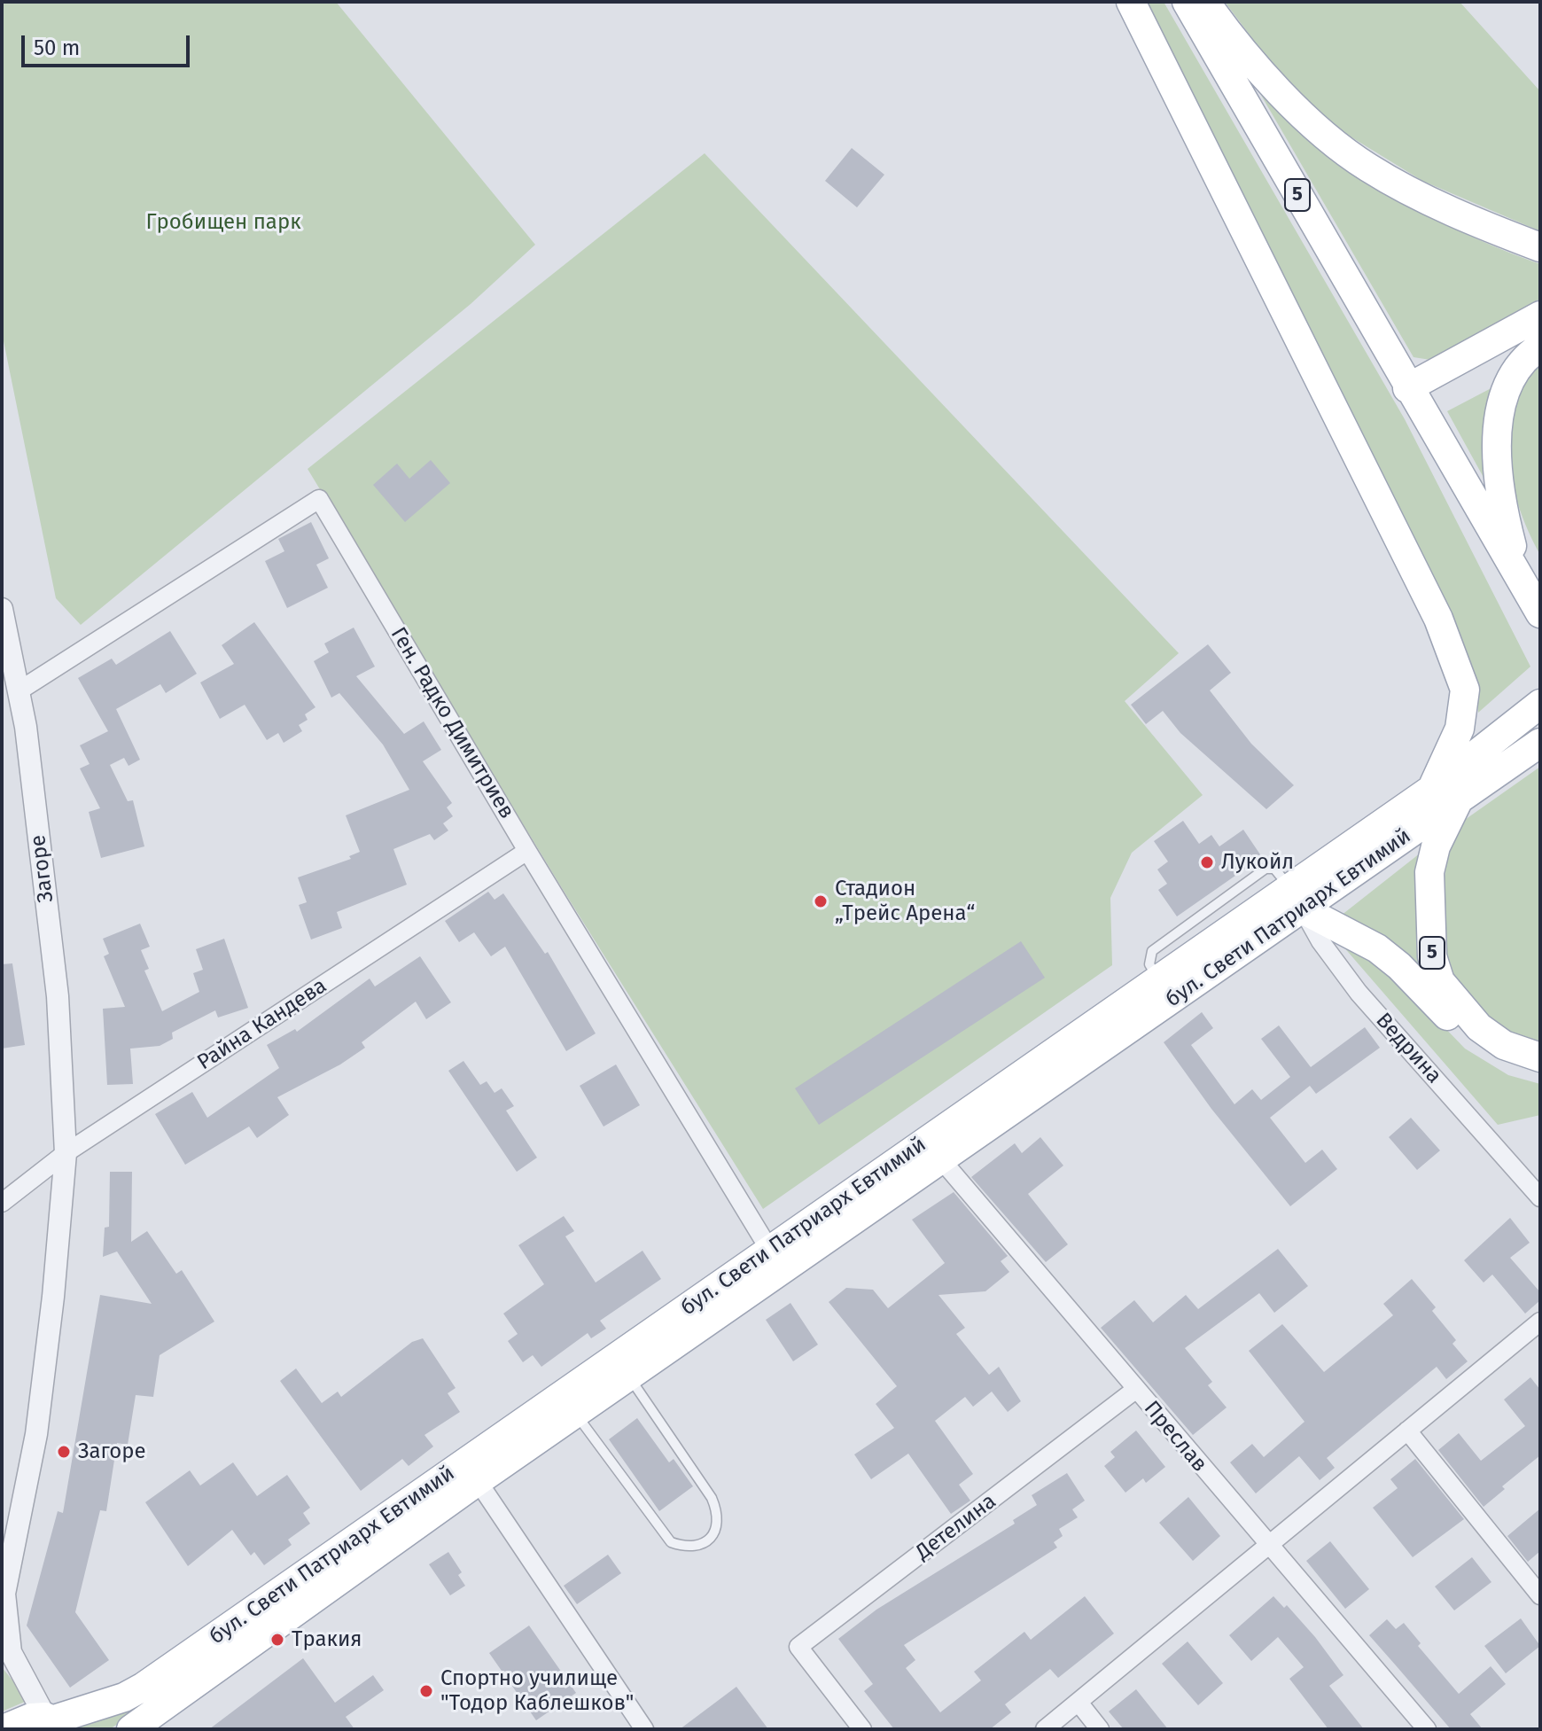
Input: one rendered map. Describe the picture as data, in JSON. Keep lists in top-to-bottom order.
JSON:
{
  "streets": {
    "main road": ["5", "бул. Свети Патриарх Евтимий"],
    "street": [
      "Ген. Радко Димитриев",
      "Загоре",
      "Райна Кандева",
      "Ведрина",
      "Преслав",
      "Детелина"
    ]
  },
  "crossings": [
    ["5", "бул. Свети Патриарх Евтимий"],
    ["Ген. Радко Димитриев", "Загоре"],
    ["Ген. Радко Димитриев", "бул. Свети Патриарх Евтимий"],
    ["Ген. Радко Димитриев", "Райна Кандева"],
    ["Загоре", "бул. Свети Патриарх Евтимий"],
    ["Загоре", "Райна Кандева"],
    ["бул. Свети Патриарх Евтимий", "Ведрина"],
    ["бул. Свети Патриарх Евтимий", "Преслав"],
    ["Преслав", "Детелина"]
  ],
  "parks": ["Гробищен парк"],
  "places": [
    "Лукойл",
    "Стадион „Трейс Арена“",
    "Загоре",
    "Тракия",
    "Спортно училище \"Тодор Каблешков\""
  ],
  "scale_bar": "50 m"
}
